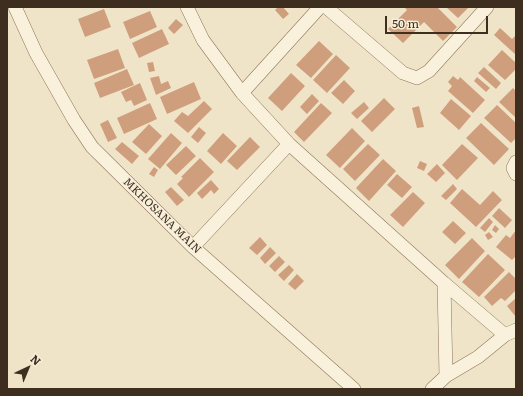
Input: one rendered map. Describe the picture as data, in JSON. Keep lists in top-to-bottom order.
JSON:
{
  "streets": {
    "street": ["MKHOSANA MAIN"]
  },
  "scale_bar": "50 m",
  "north": "top right"
}
